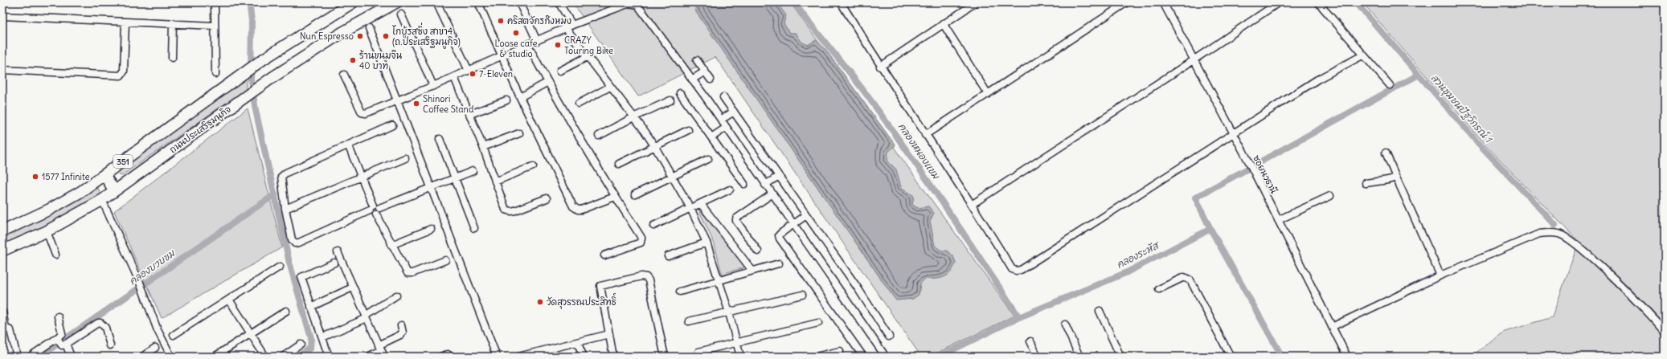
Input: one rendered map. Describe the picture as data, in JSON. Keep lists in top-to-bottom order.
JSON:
{
  "streets": {
    "main road": ["ถนนประเสริฐมนูกิจ", "351"],
    "street": ["ซอยนวธานี"]
  },
  "water": [
    "สวนชุมชนปัฐวิกรณ์ 1",
    "คลองหนองแขม",
    "คลองระหัส",
    "คลองบวบขม"
  ],
  "places": [
    "คริสตจักรก๊งหมง",
    "Loose cafe & studio",
    "Nun Espresso",
    "โกบู้รสซิ่ง สาขา4 (ถ.ประเสริฐมนูกิจ)",
    "CRAZY Touring Bike",
    "ร้านขนมจีน 40 บาท",
    "7-Eleven",
    "Shinori Coffee Stand",
    "1577 Infinite",
    "วัดสุวรรณประสิทธิ์"
  ]
}
